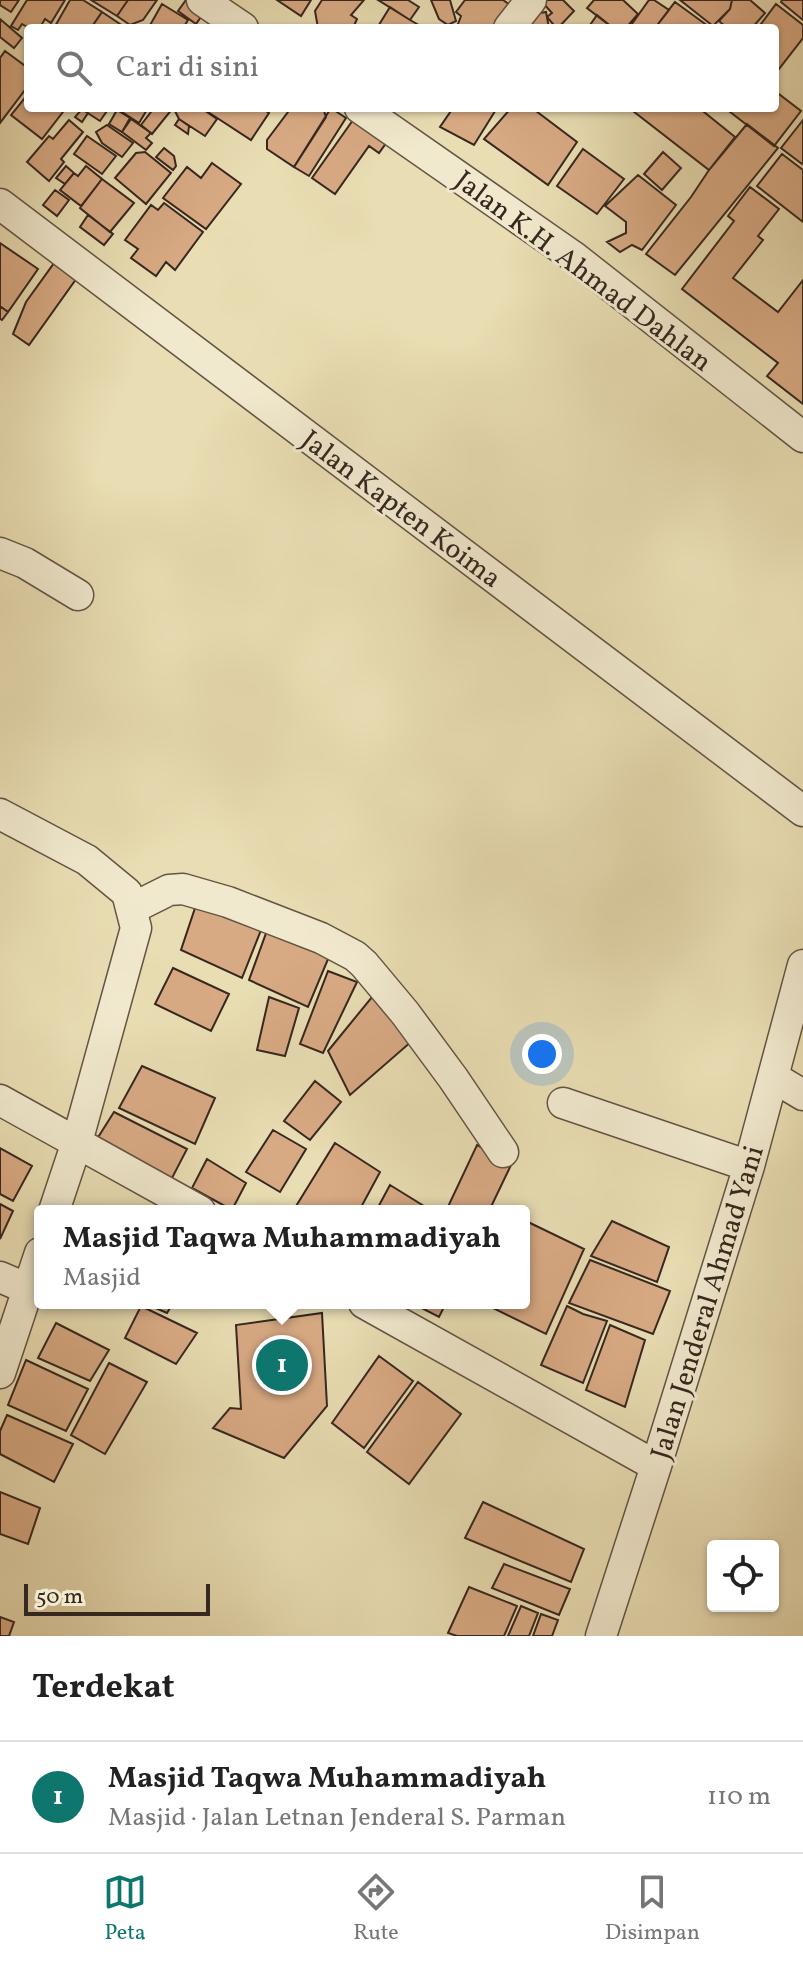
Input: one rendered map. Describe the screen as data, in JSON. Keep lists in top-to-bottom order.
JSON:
{
  "streets": {
    "street": ["Jalan K.H. Ahmad Dahlan", "Jalan Kapten Koima", "Jalan Jenderal Ahmad Yani"]
  },
  "scale_bar": "50 m",
  "page": {
    "search": "Cari di sini",
    "popup": ["Masjid Taqwa Muhammadiyah", "Masjid"],
    "pins": "1",
    "scale": "50 m",
    "heading": "Terdekat",
    "list": [
      {
        "mark": "1",
        "name": "Masjid Taqwa Muhammadiyah",
        "note": "Masjid · Jalan Letnan Jenderal S. Parman",
        "value": "110 m"
      }
    ],
    "nav": ["Peta", "Rute", "Disimpan"]
  }
}
